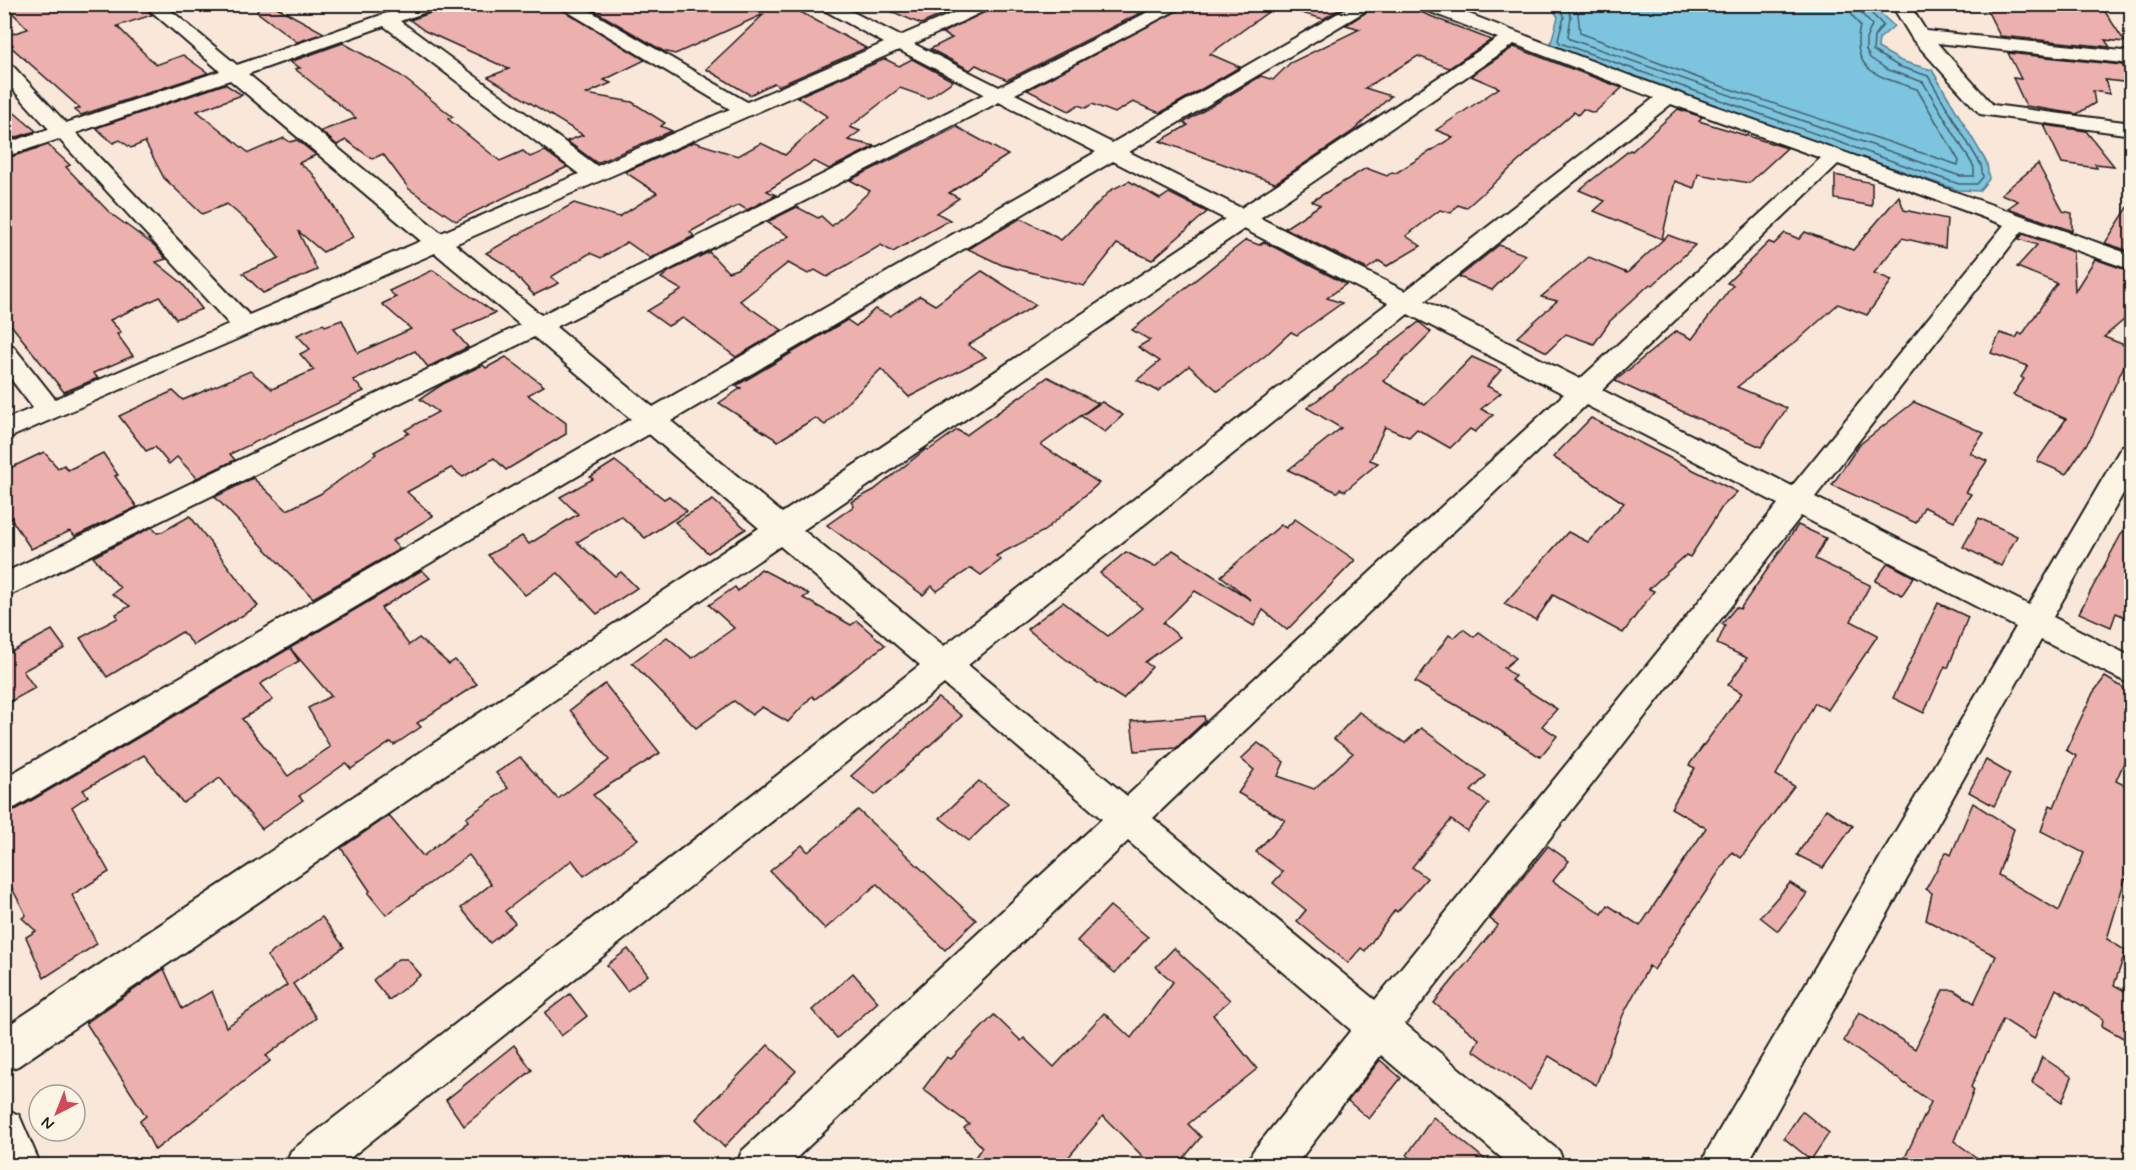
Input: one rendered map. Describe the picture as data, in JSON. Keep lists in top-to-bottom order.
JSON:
{
  "north": "bottom left"
}
